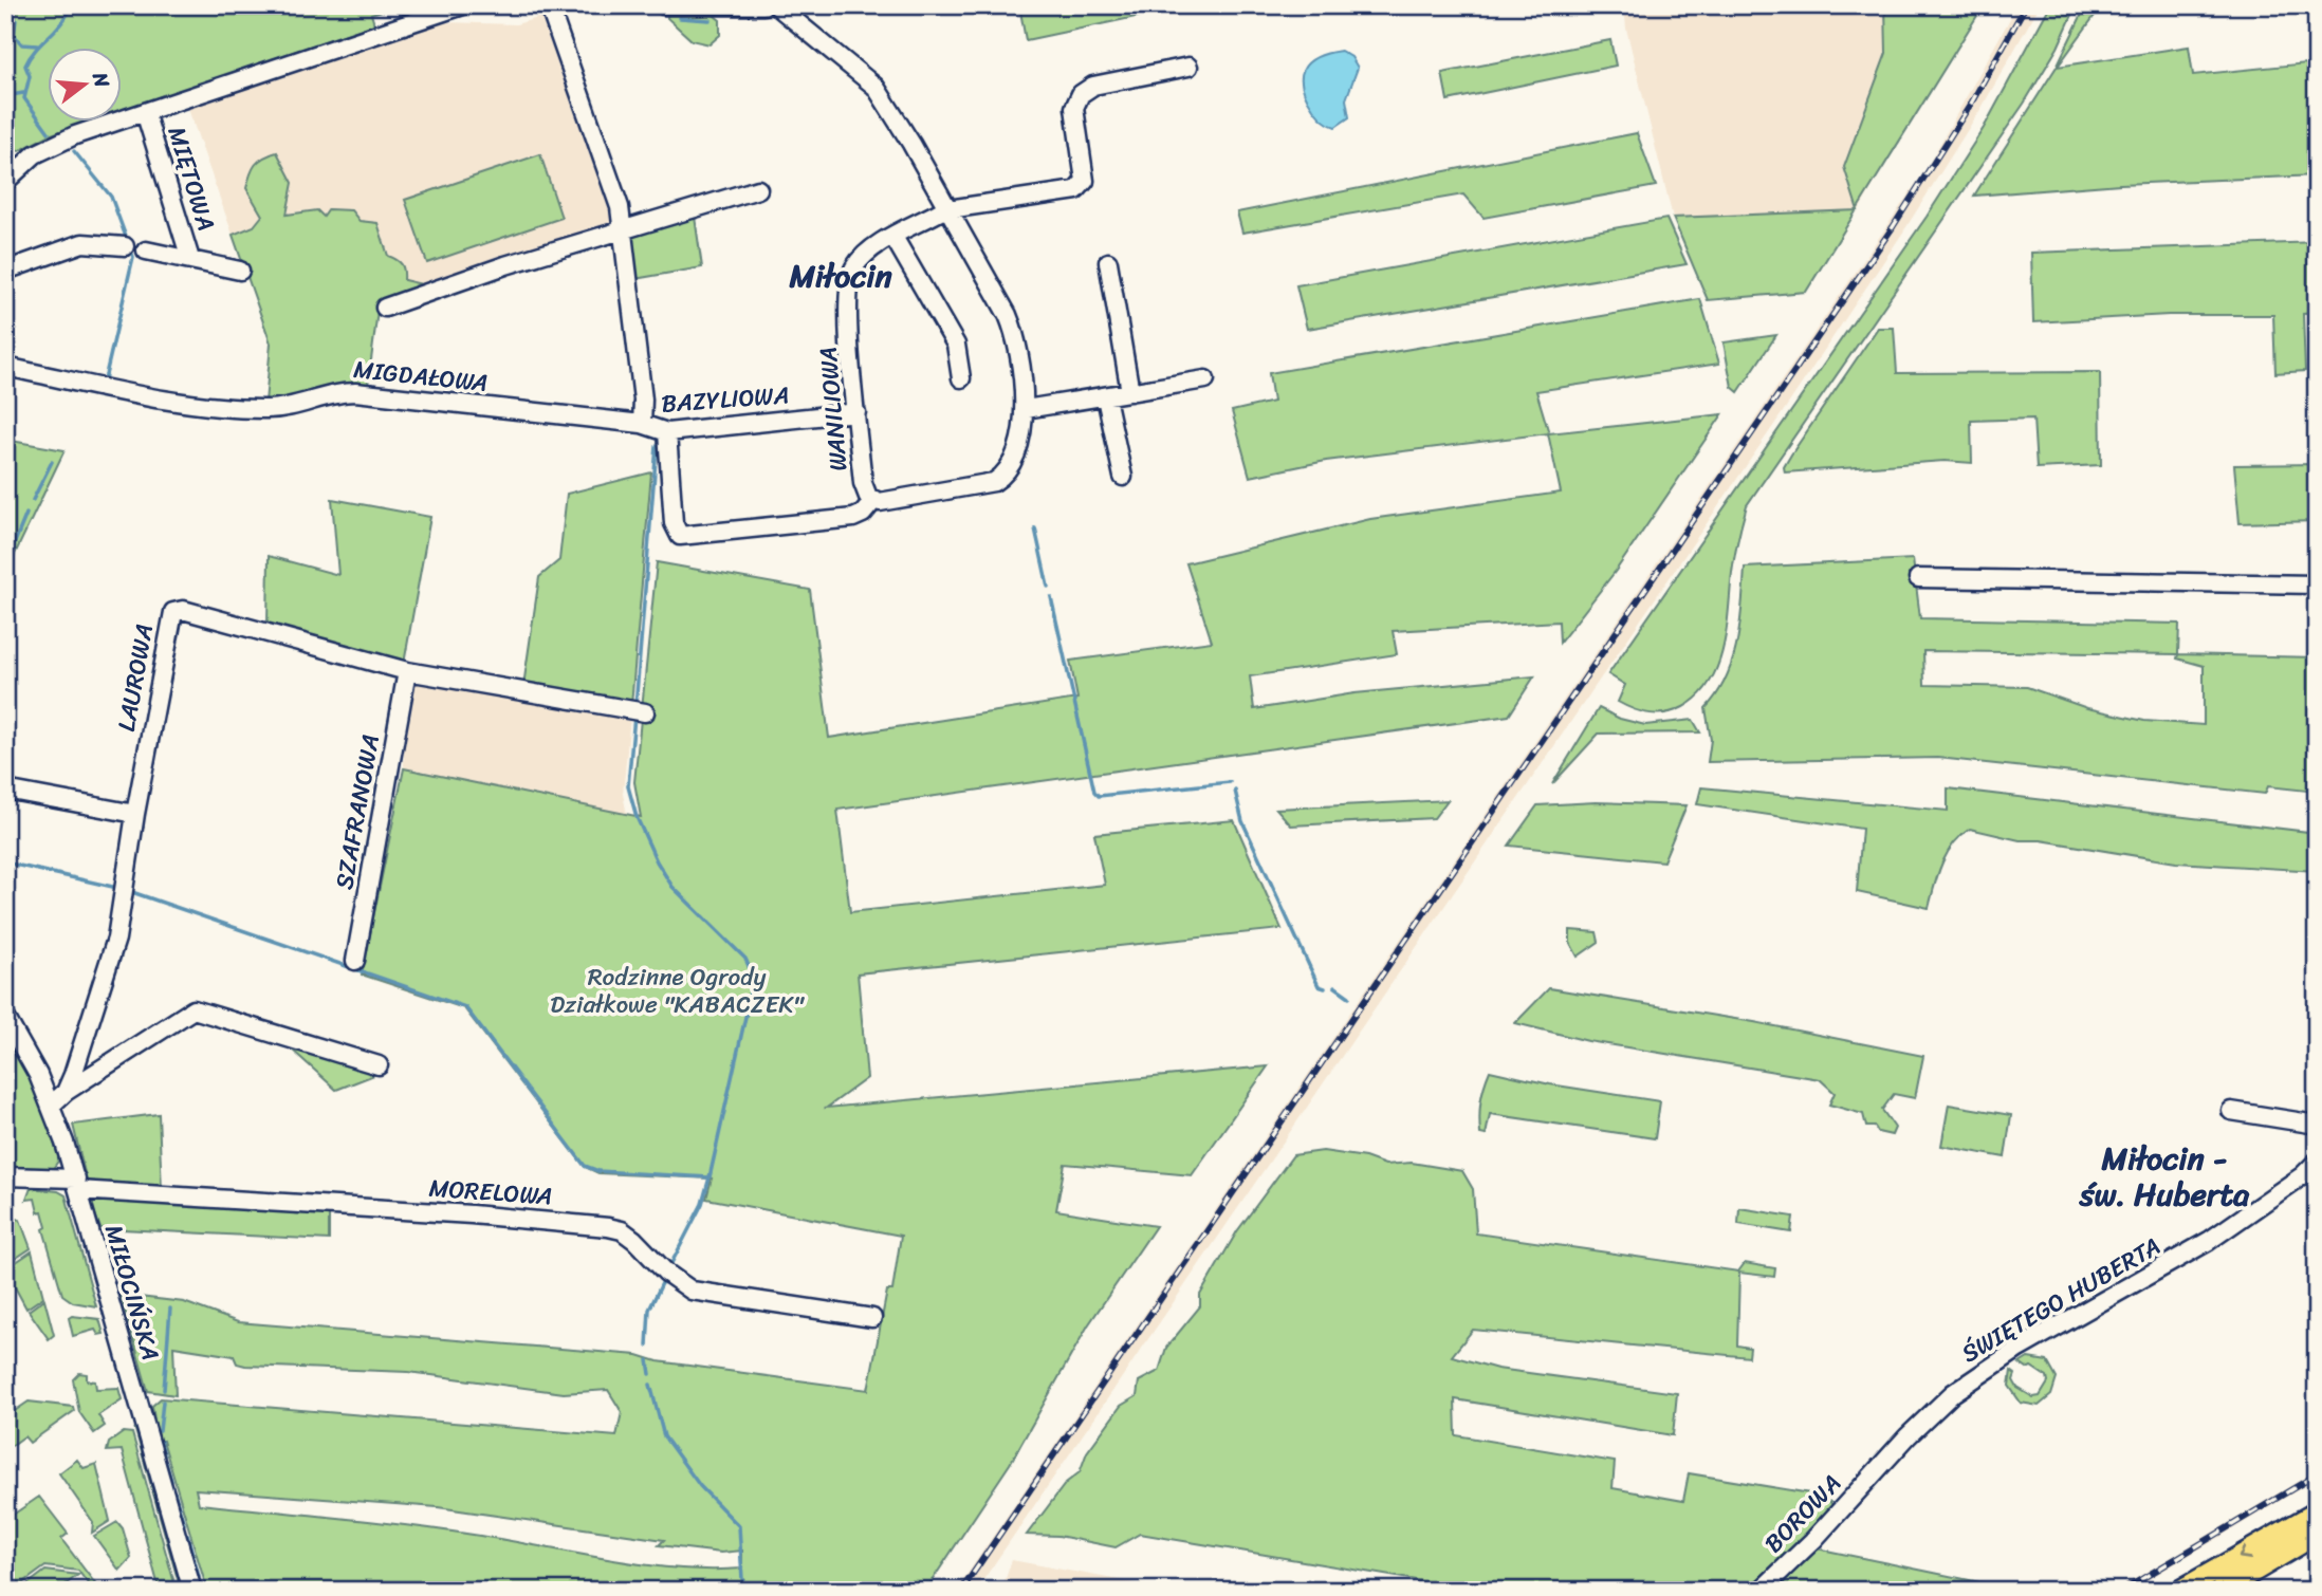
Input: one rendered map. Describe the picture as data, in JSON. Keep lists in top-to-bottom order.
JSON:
{
  "streets": {
    "street": [
      "MIĘTOWA",
      "MIGDAŁOWA",
      "BAZYLIOWA",
      "WANILIOWA",
      "LAUROWA",
      "SZAFRANOWA",
      "MORELOWA",
      "MIŁOCIŃSKA",
      "ŚWIĘTEGO HUBERTA",
      "BOROWA"
    ]
  },
  "crossings": [
    ["MIGDAŁOWA", "BAZYLIOWA"],
    ["BAZYLIOWA", "WANILIOWA"],
    ["LAUROWA", "SZAFRANOWA"],
    ["LAUROWA", "MIŁOCIŃSKA"],
    ["MORELOWA", "MIŁOCIŃSKA"],
    ["ŚWIĘTEGO HUBERTA", "BOROWA"]
  ],
  "districts": ["Miłocin", "Miłocin - św. Huberta"],
  "parks": ["Rodzinne Ogrody Działkowe \"KABACZEK\""],
  "north": "right"
}
